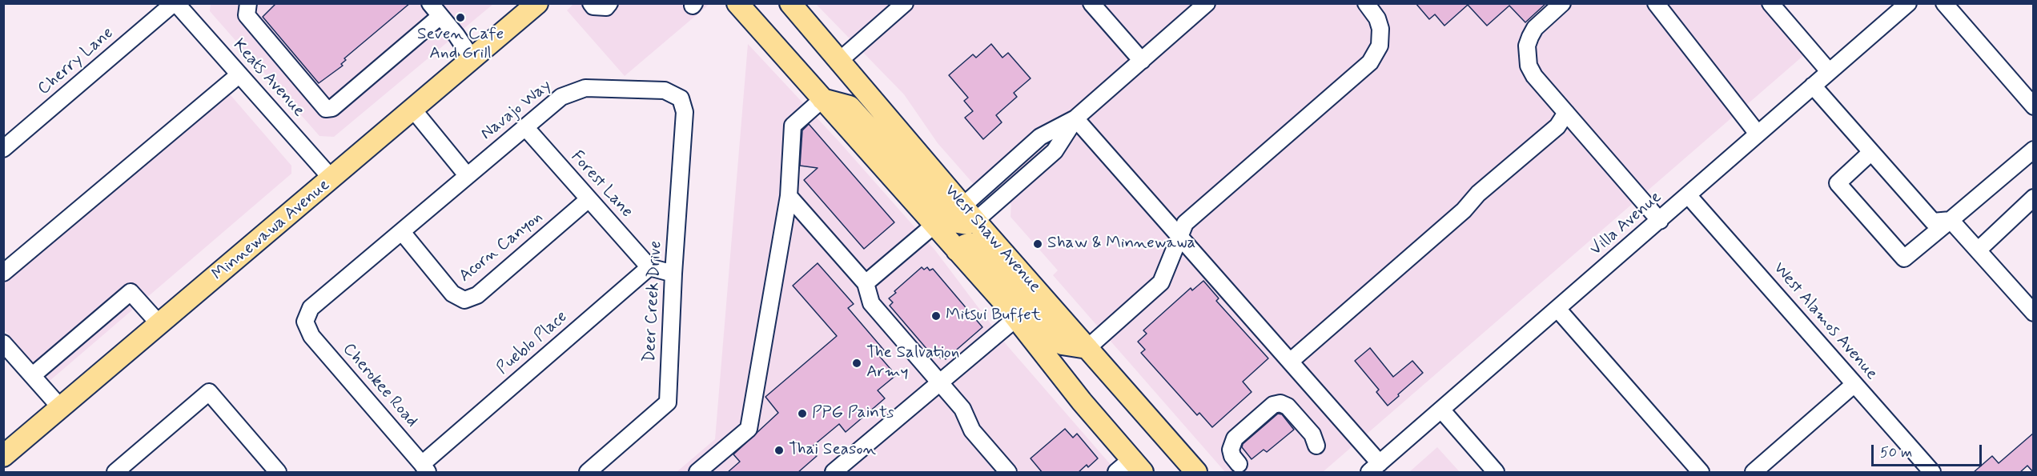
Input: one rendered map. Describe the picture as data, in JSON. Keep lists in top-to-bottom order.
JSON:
{
  "streets": {
    "main road": ["Minnewawa Avenue", "West Shaw Avenue"],
    "street": [
      "Cherry Lane",
      "Keats Avenue",
      "Navajo Way",
      "Forest Lane",
      "Villa Avenue",
      "Acorn Canyon",
      "Deer Creek Drive",
      "West Alamos Avenue",
      "Pueblo Place",
      "Cherokee Road"
    ]
  },
  "crossings": [
    ["Cherry Lane", "Keats Avenue"],
    ["Keats Avenue", "Minnewawa Avenue"],
    ["Navajo Way", "Forest Lane"],
    ["Navajo Way", "Acorn Canyon"],
    ["Navajo Way", "Deer Creek Drive"],
    ["Navajo Way", "Cherokee Road"],
    ["Forest Lane", "Acorn Canyon"],
    ["Forest Lane", "Pueblo Place"],
    ["Villa Avenue", "West Alamos Avenue"],
    ["Pueblo Place", "Cherokee Road"]
  ],
  "places": [
    "Seven Cafe And Grill",
    "Shaw & Minnewawa",
    "Mitsui Buffet",
    "The Salvation Army",
    "PPG Paints",
    "Thai Season"
  ],
  "scale_bar": "50 m"
}
